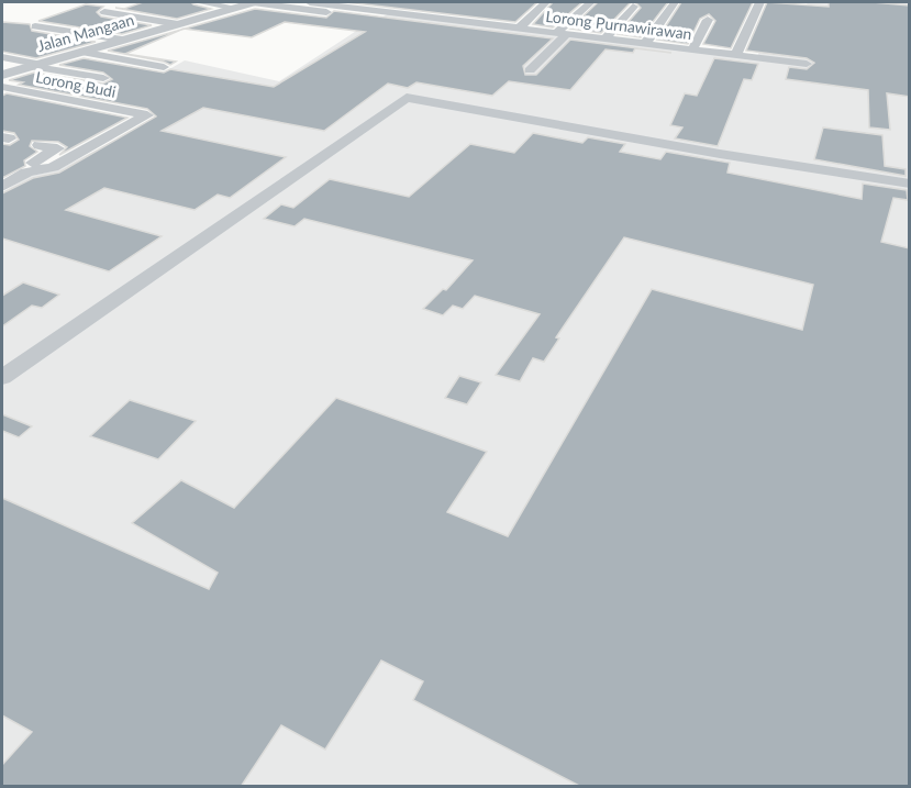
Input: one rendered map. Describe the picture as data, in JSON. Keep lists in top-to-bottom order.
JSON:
{
  "streets": {
    "street": ["Lorong Purnawirawan", "Jalan Mangaan", "Lorong Budi"]
  }
}
